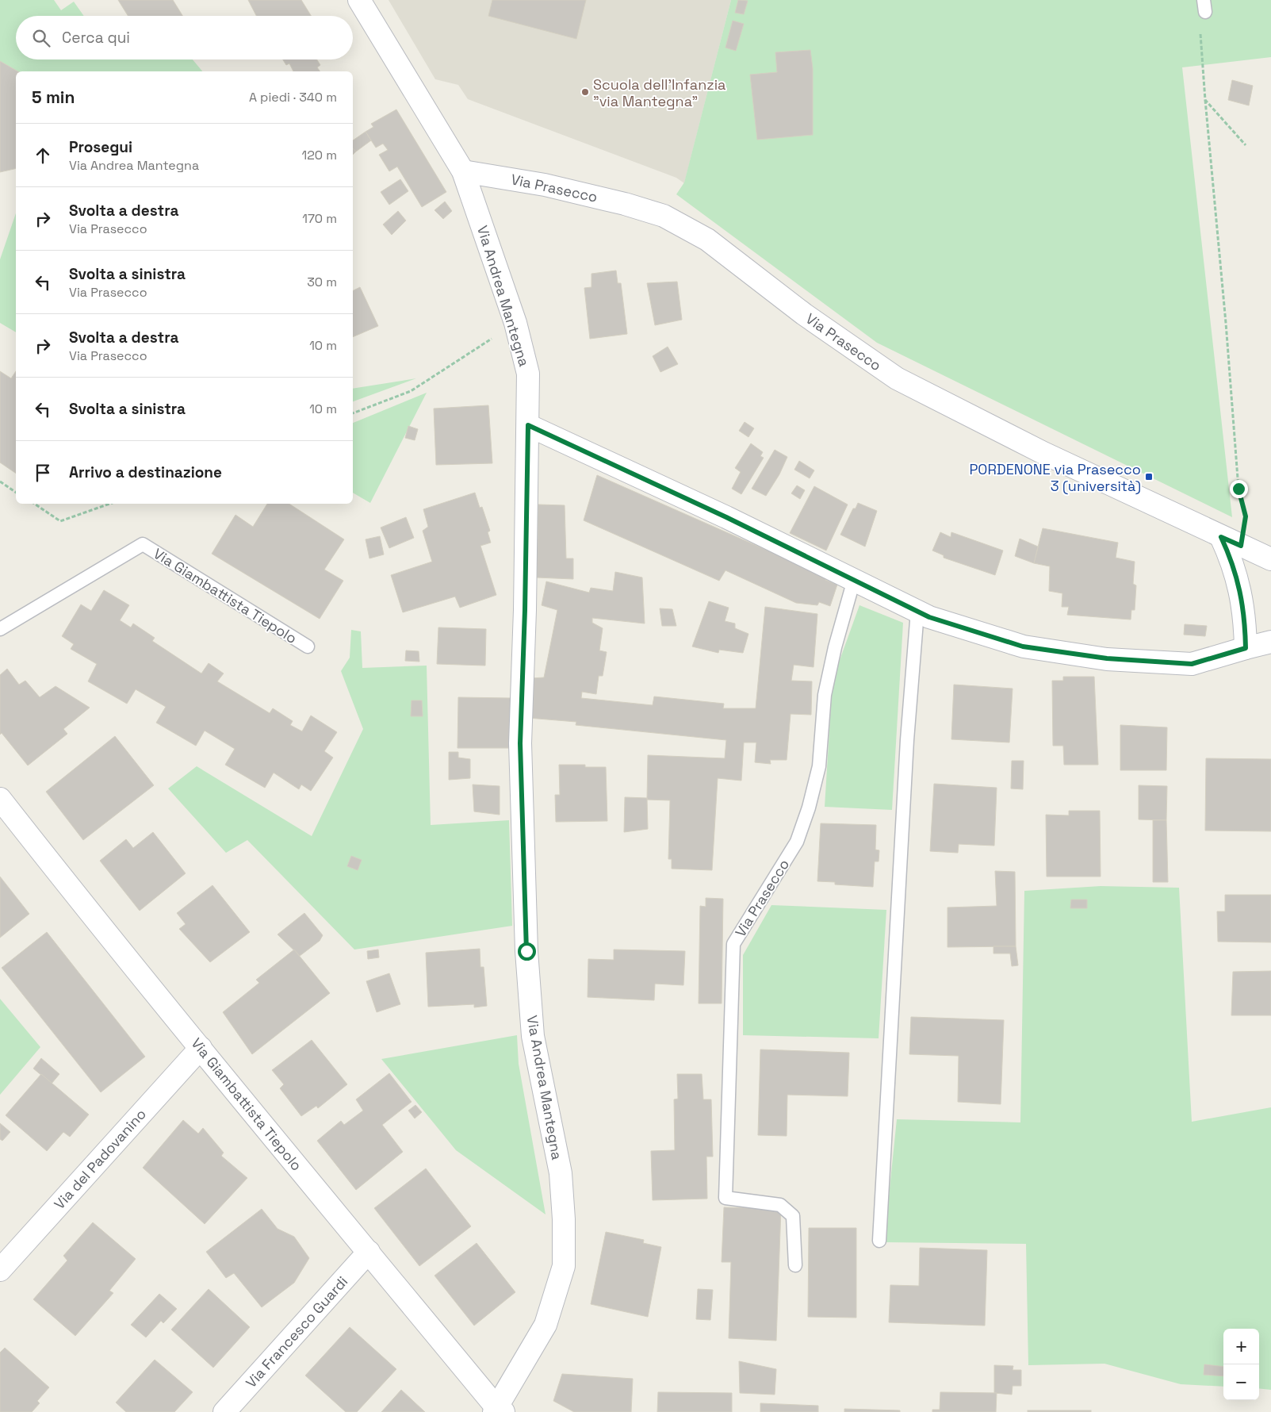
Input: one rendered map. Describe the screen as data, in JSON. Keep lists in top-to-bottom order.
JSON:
{
  "streets": {
    "street": [
      "Via Prasecco",
      "Via Andrea Mantegna",
      "Via Giambattista Tiepolo",
      "Via del Padovanino",
      "Via Francesco Guardi"
    ]
  },
  "crossings": [
    ["Via Prasecco", "Via Andrea Mantegna"],
    ["Via Andrea Mantegna", "Via Giambattista Tiepolo"],
    ["Via Giambattista Tiepolo", "Via del Padovanino"],
    ["Via Giambattista Tiepolo", "Via Francesco Guardi"]
  ],
  "places": {
    "other": ["Scuola dell’Infanzia \"via Mantegna\""],
    "transit": ["PORDENONE via Prasecco 3 (università)"]
  },
  "page": {
    "search": "Cerca qui",
    "heading": ["5 min", "A piedi · 340 m"],
    "list": [
      ["Prosegui", "Via Andrea Mantegna", "120 m"],
      ["Svolta a destra", "Via Prasecco", "170 m"],
      ["Svolta a sinistra", "Via Prasecco", "30 m"],
      ["Svolta a destra", "Via Prasecco", "10 m"],
      ["Svolta a sinistra", "10 m"],
      "Arrivo a destinazione"
    ],
    "map_buttons": ["+", "−"]
  }
}
